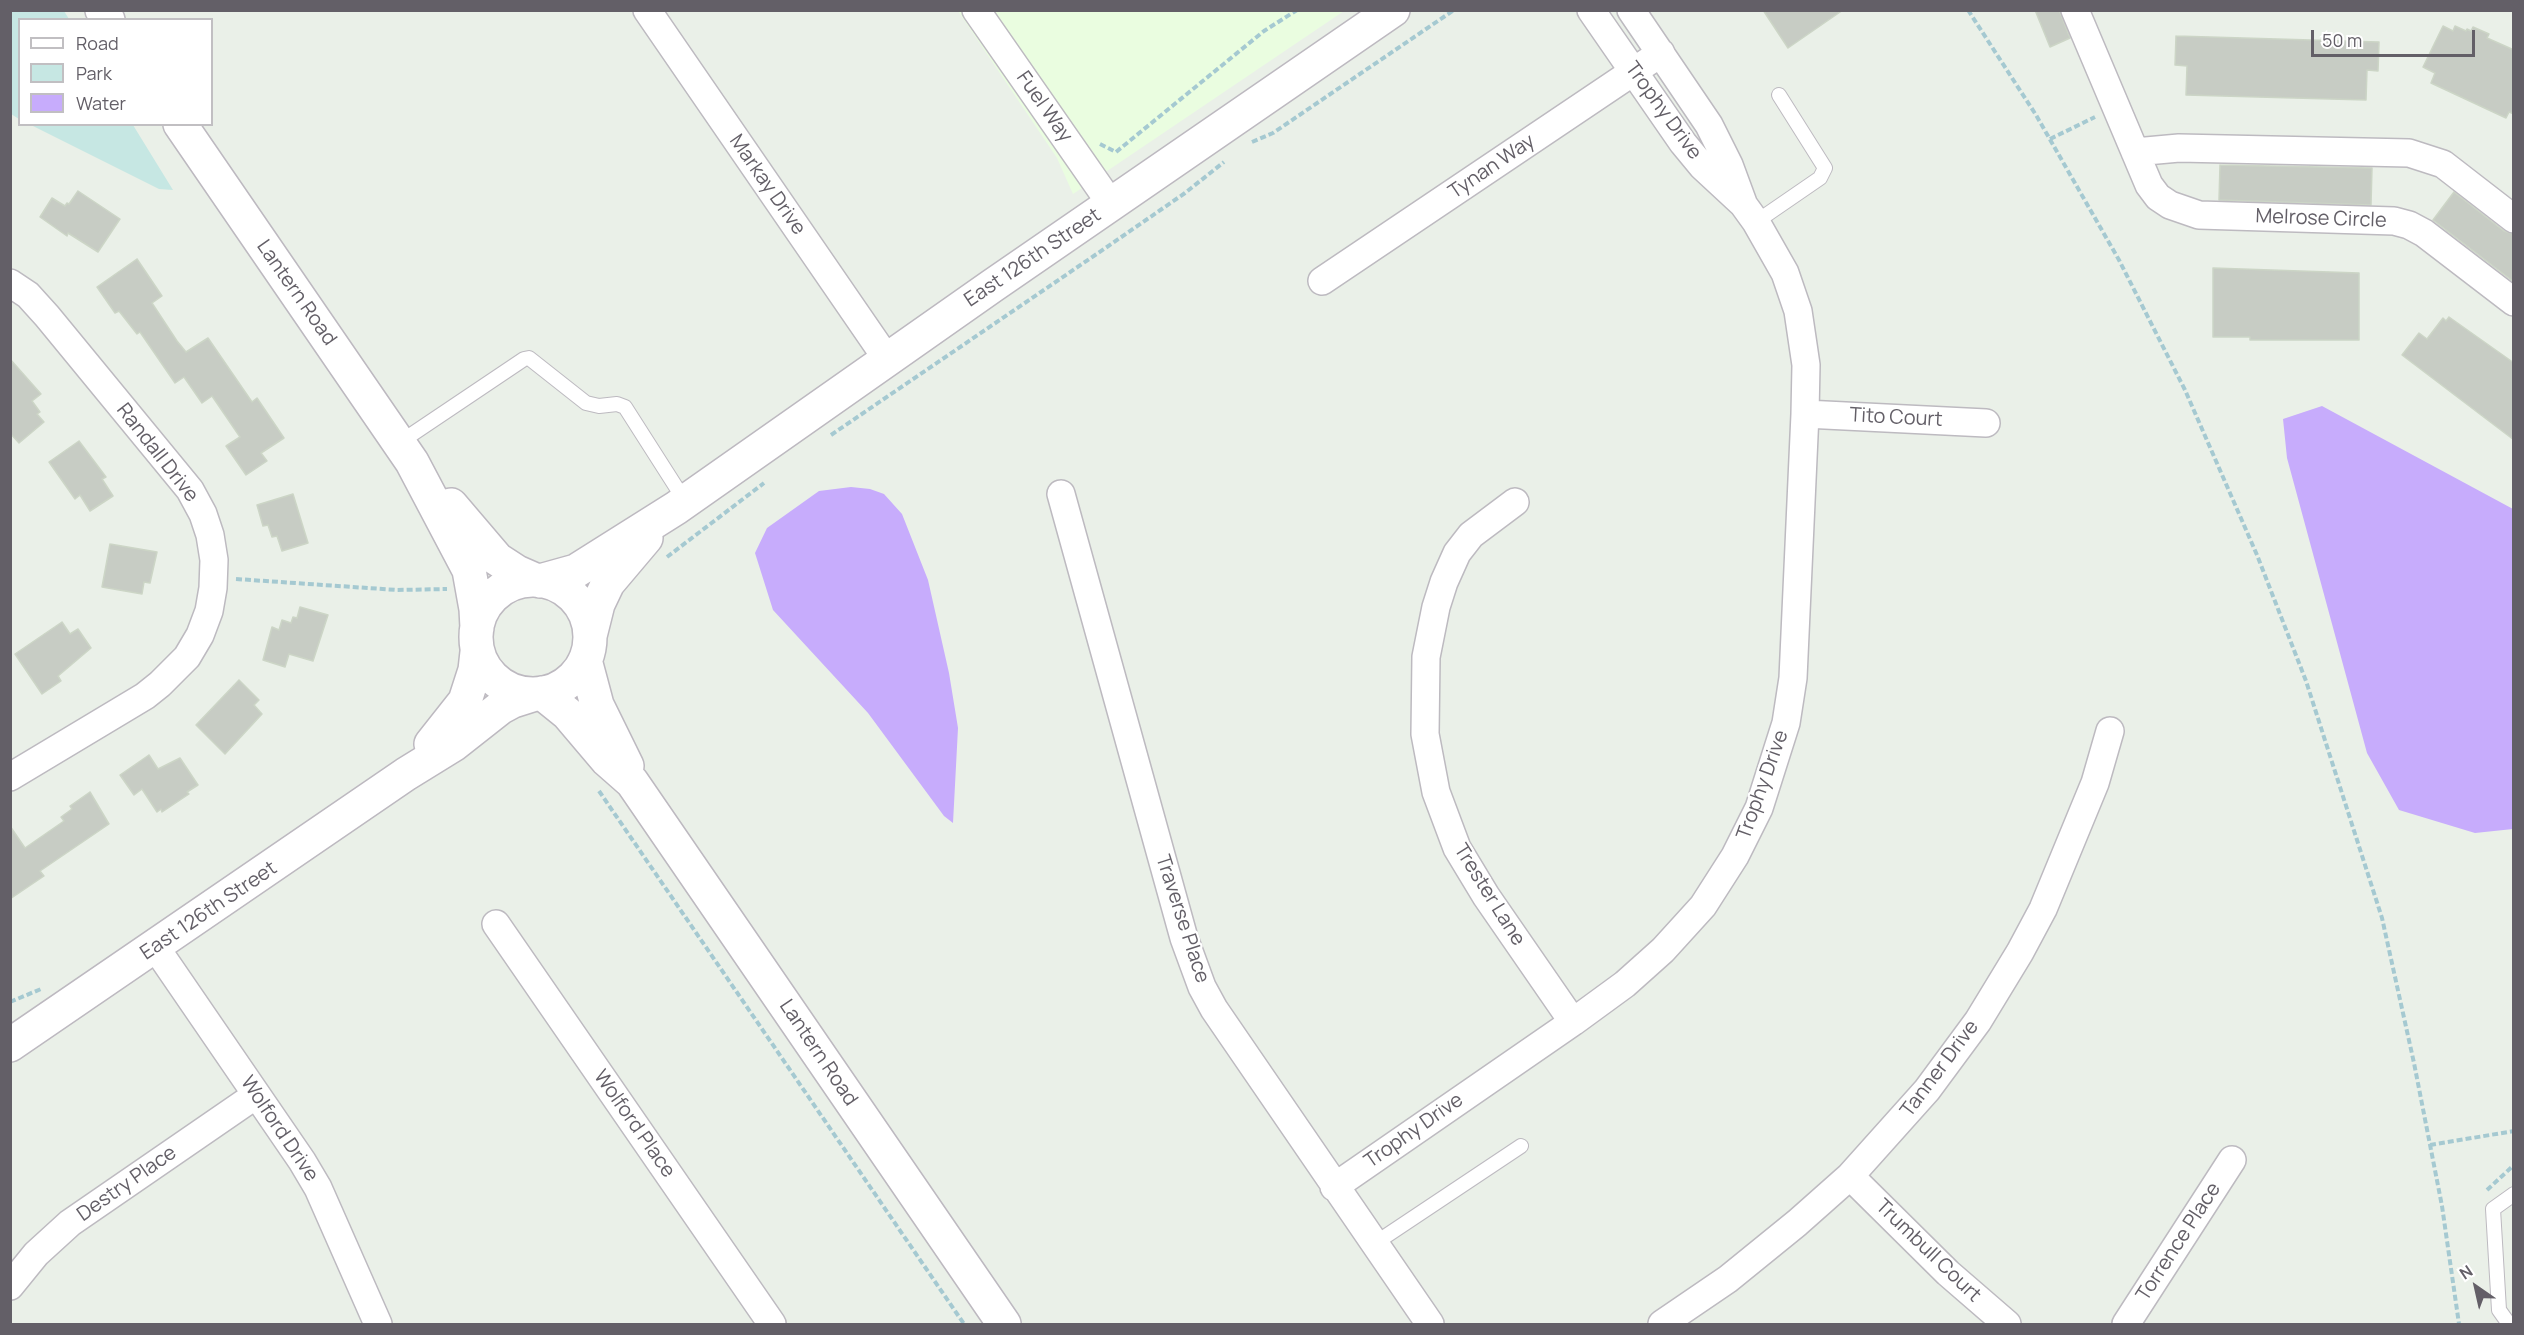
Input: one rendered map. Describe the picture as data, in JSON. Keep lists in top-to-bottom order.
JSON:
{
  "streets": {
    "main road": ["East 126th Street", "Lantern Road"],
    "street": [
      "Fuel Way",
      "Trophy Drive",
      "Tynan Way",
      "Markay Drive",
      "Melrose Circle",
      "Tito Court",
      "Randall Drive",
      "Trester Lane",
      "Traverse Place",
      "Tanner Drive",
      "Wolford Place",
      "Wolford Drive",
      "Destry Place",
      "Torrence Place",
      "Trumbull Court"
    ]
  },
  "crossings": [
    ["Fuel Way", "East 126th Street"],
    ["Trophy Drive", "Tynan Way"],
    ["Trophy Drive", "Tito Court"],
    ["Trophy Drive", "Trester Lane"],
    ["Trophy Drive", "Traverse Place"],
    ["Markay Drive", "East 126th Street"],
    ["East 126th Street", "Lantern Road"],
    ["East 126th Street", "Wolford Drive"],
    ["Tanner Drive", "Trumbull Court"],
    ["Wolford Drive", "Destry Place"]
  ],
  "legend": ["Road", "Park", "Water"],
  "scale_bar": "50 m",
  "north": "top left"
}
